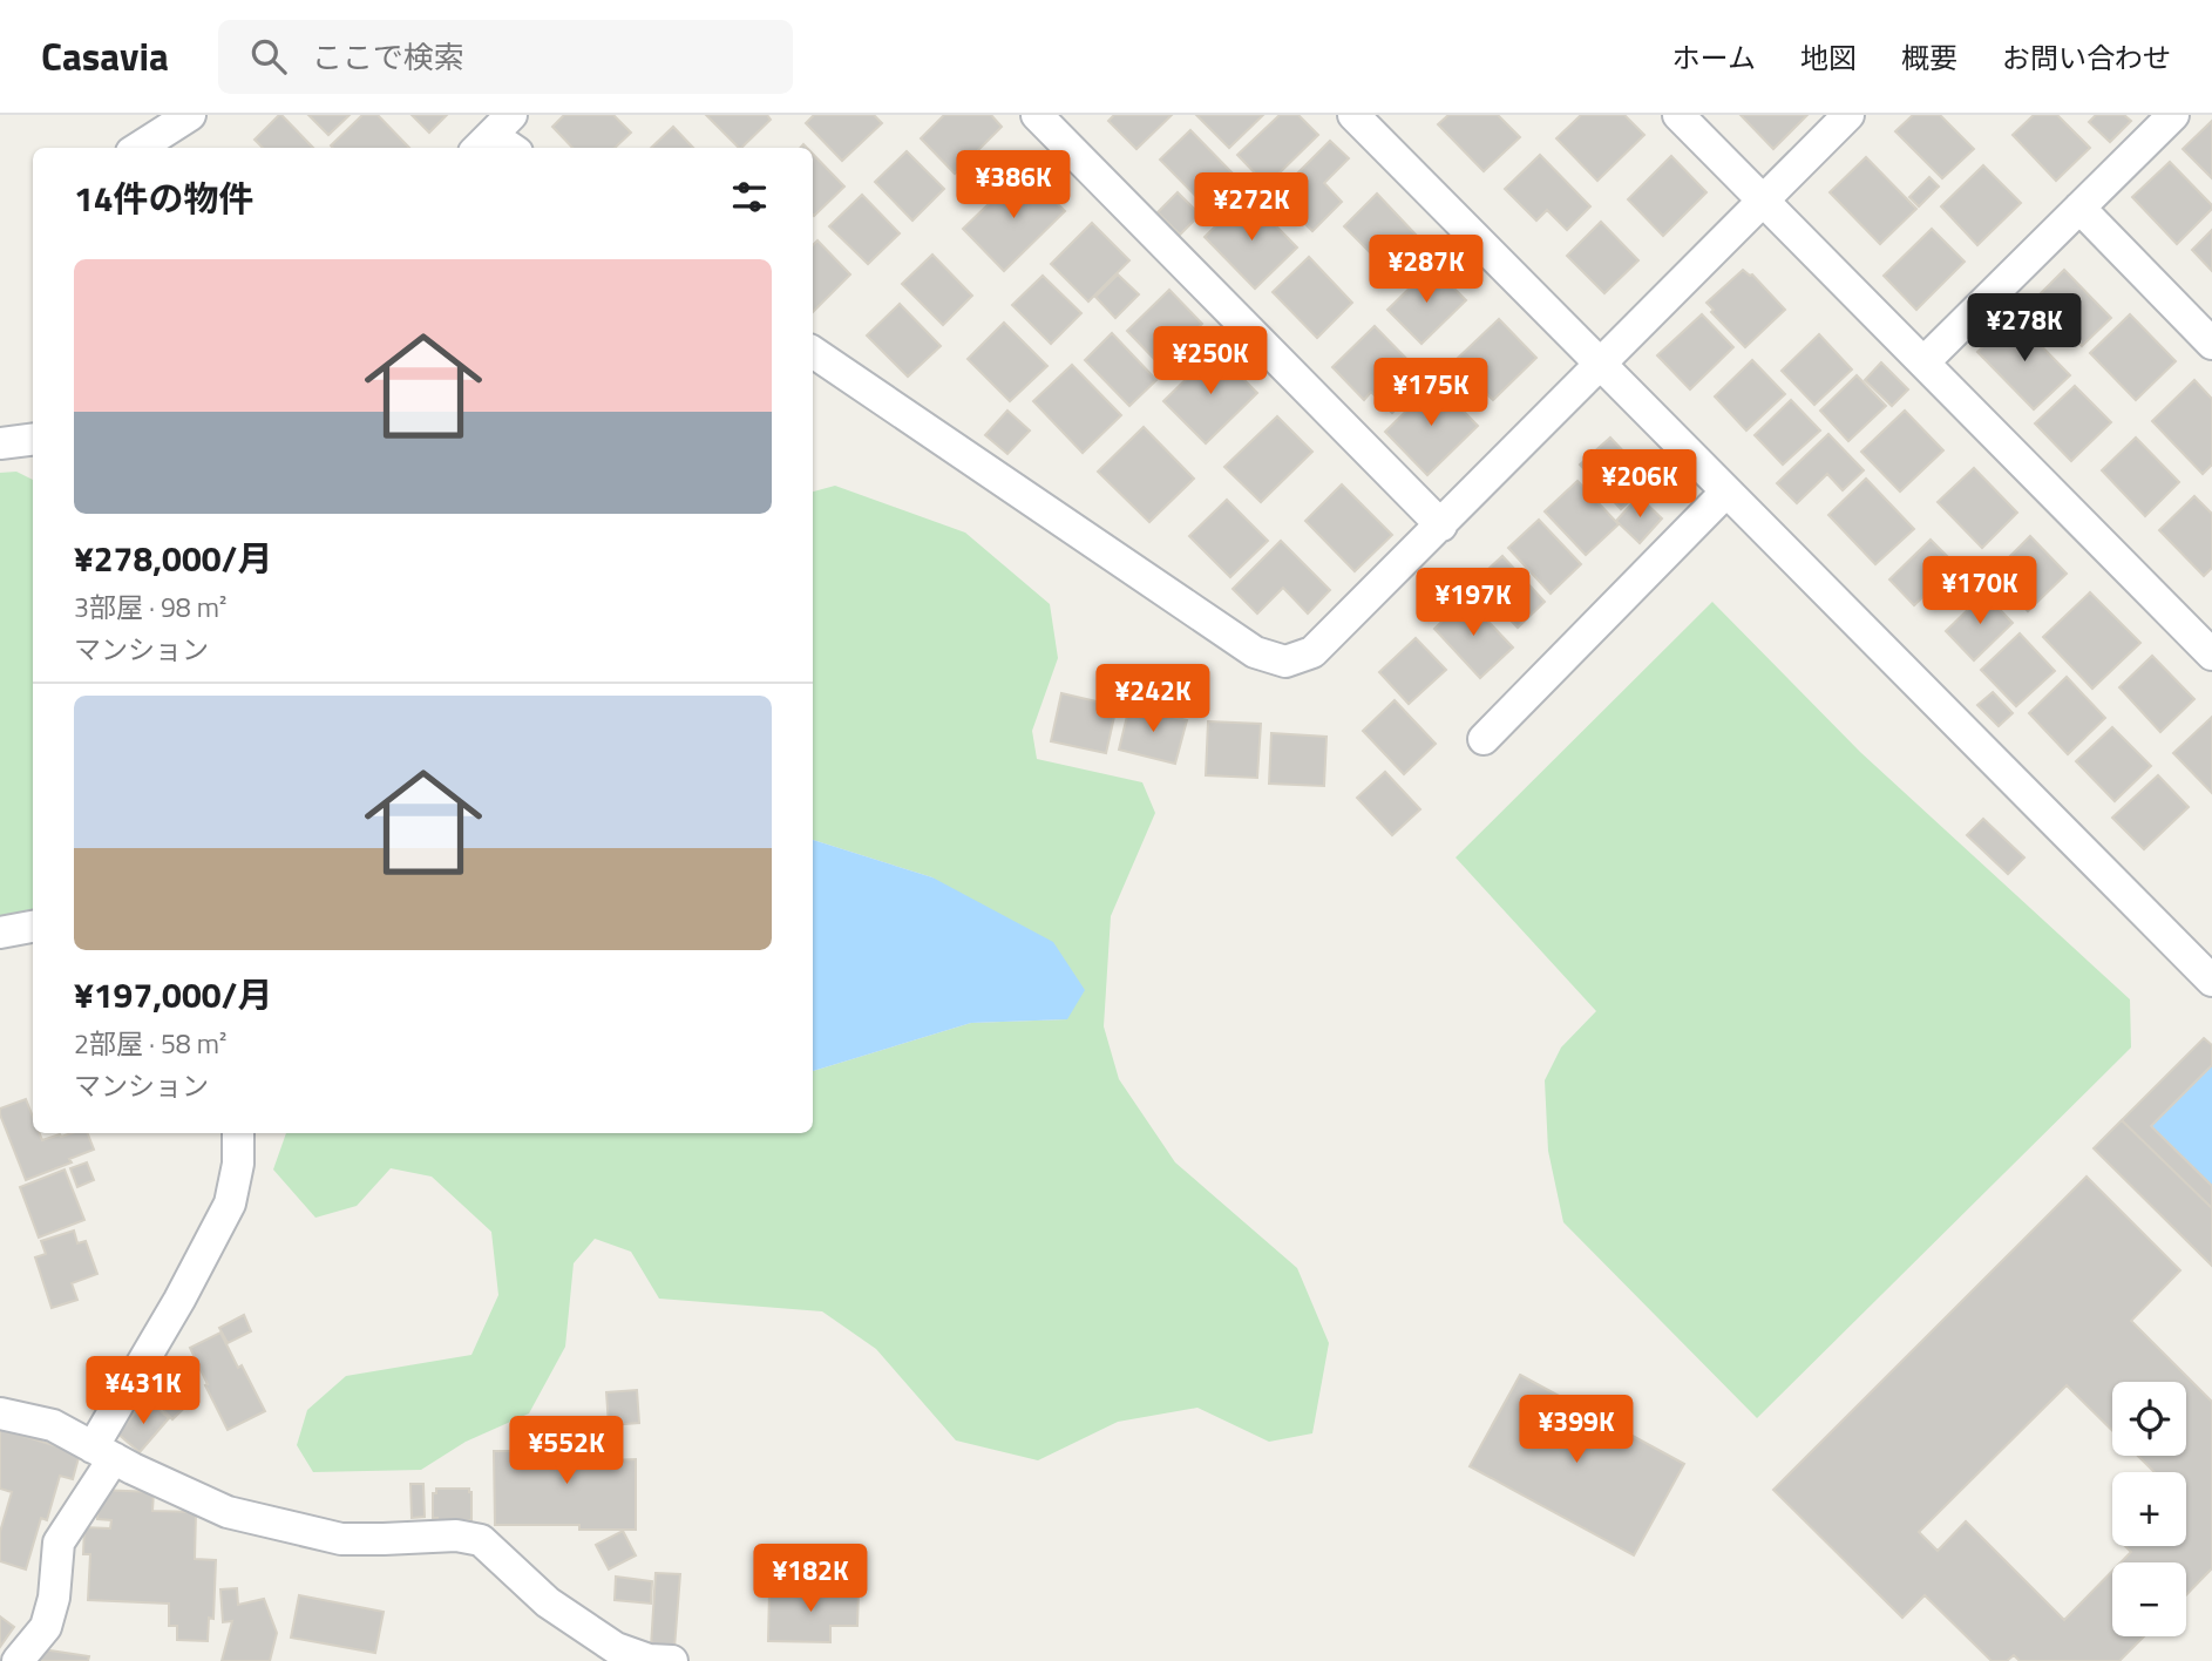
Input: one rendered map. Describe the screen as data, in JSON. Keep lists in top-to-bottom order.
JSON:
{
  "page": {
    "header": "Casavia",
    "search": "ここで検索",
    "nav": [
      "ホーム",
      "地図",
      "概要",
      "お問い合わせ"
    ],
    "heading": "14件の物件",
    "price": [
      "¥386K",
      "¥272K",
      "¥287K",
      "¥278K",
      "¥250K",
      "¥175K",
      "¥206K",
      "¥170K",
      "¥197K",
      "¥242K",
      "¥431K",
      "¥399K",
      "¥552K",
      "¥182K"
    ],
    "list": [
      {
        "name": "¥278,000/月",
        "note": "3部屋 · 98 m² · マンション"
      },
      {
        "name": "¥197,000/月",
        "note": "2部屋 · 58 m² · マンション"
      }
    ],
    "map_buttons": ["+", "−"]
  }
}
